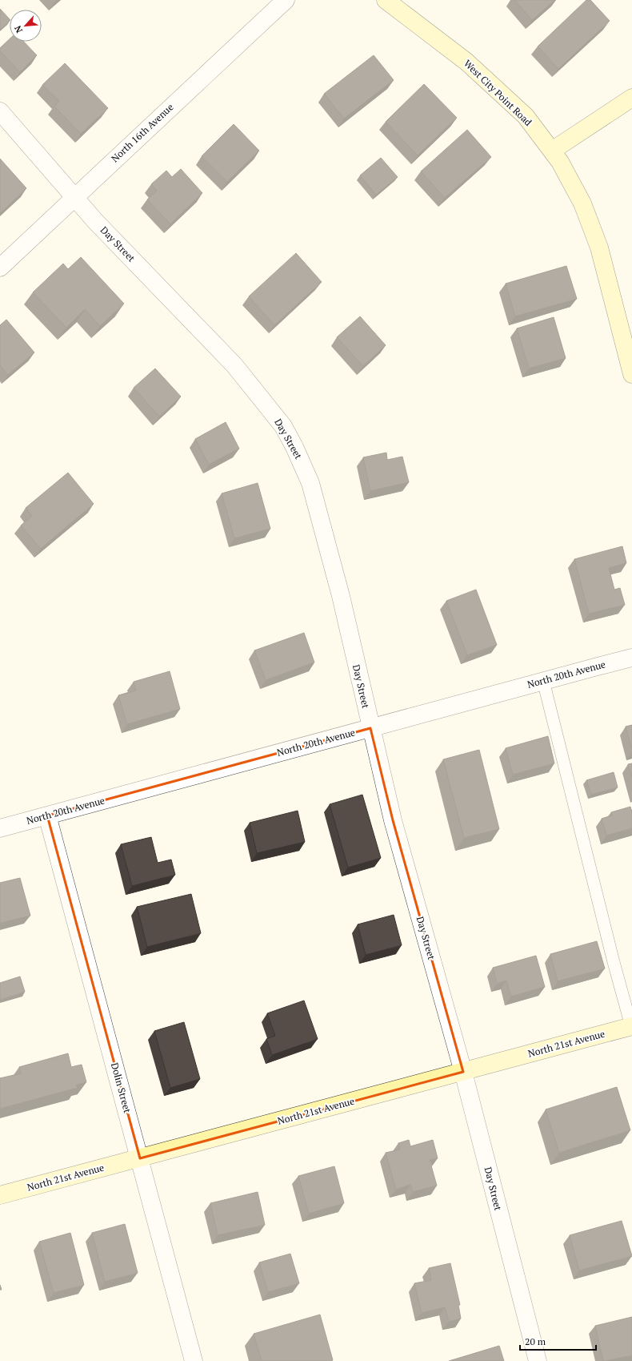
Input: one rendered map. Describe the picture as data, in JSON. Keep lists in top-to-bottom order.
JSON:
{
  "streets": {
    "street": [
      "West City Point Road",
      "North 16th Avenue",
      "Day Street",
      "North 20th Avenue",
      "North 21st Avenue",
      "Dolin Street"
    ]
  },
  "crossings": [
    ["North 16th Avenue", "Day Street"],
    ["Day Street", "North 20th Avenue"],
    ["Day Street", "North 21st Avenue"],
    ["North 20th Avenue", "Dolin Street"],
    ["North 21st Avenue", "Dolin Street"]
  ],
  "scale_bar": "20 m",
  "north": "bottom left"
}
